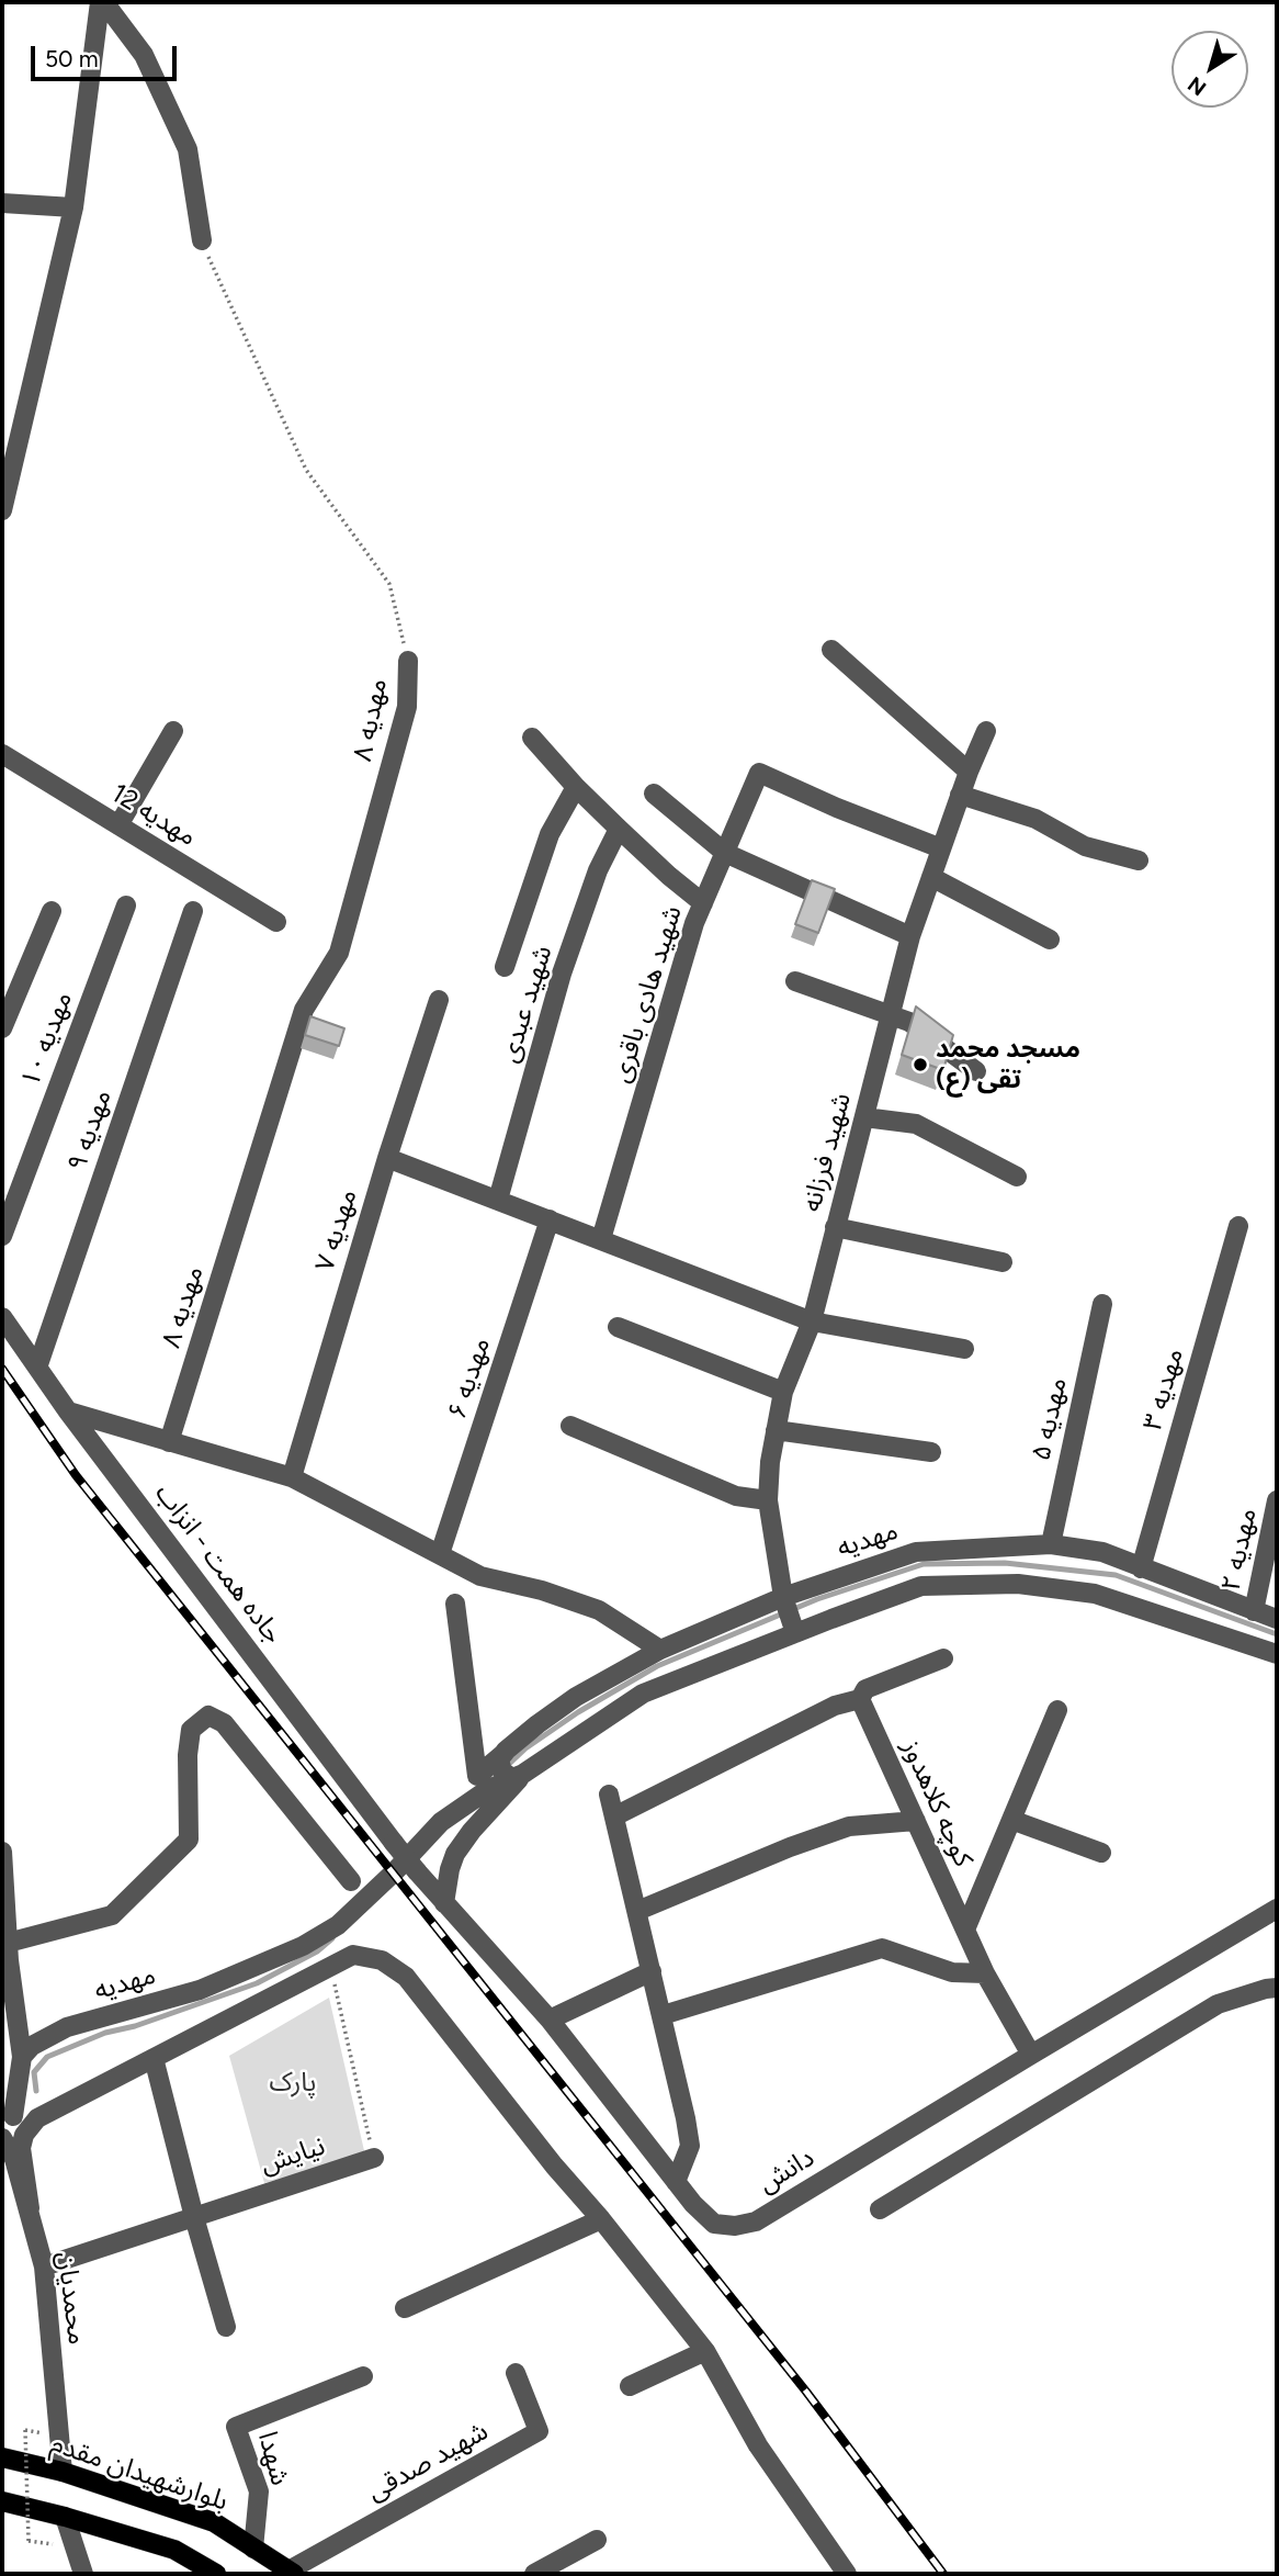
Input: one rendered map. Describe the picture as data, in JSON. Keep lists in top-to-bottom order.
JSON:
{
  "streets": {
    "main road": ["بلوارشهیدان مقدم"],
    "street": [
      "مهدیه ۸",
      "مهدیه 12",
      "شهید هادی باقری",
      "شهید عبدی",
      "مهدیه ۱۰",
      "مهدیه ۹",
      "شهید فرزانه",
      "مهدیه ۷",
      "مهدیه ۶",
      "مهدیه ۳",
      "مهدیه ۵",
      "مهدیه",
      "مهدیه ۲",
      "جاده همت - انزاب",
      "کوچه کلاهدوز",
      "نیایش",
      "دانش",
      "محمدیان",
      "شهدا",
      "شهید صدقی"
    ]
  },
  "crossings": [
    ["شهید هادی باقری", "شهید فرزانه"],
    ["مهدیه ۹", "جاده همت - انزاب"],
    ["شهید فرزانه", "مهدیه"],
    ["مهدیه ۳", "مهدیه"],
    ["مهدیه ۵", "مهدیه"],
    ["مهدیه", "مهدیه ۲"],
    ["جاده همت - انزاب", "دانش"],
    ["کوچه کلاهدوز", "دانش"],
    ["نیایش", "محمدیان"],
    ["محمدیان", "بلوارشهیدان مقدم"],
    ["شهدا", "بلوارشهیدان مقدم"],
    ["شهید صدقی", "بلوارشهیدان مقدم"]
  ],
  "parks": ["پارک"],
  "places": ["مسجد محمد تقی (ع)"],
  "scale_bar": "50 m",
  "north": "bottom left"
}
